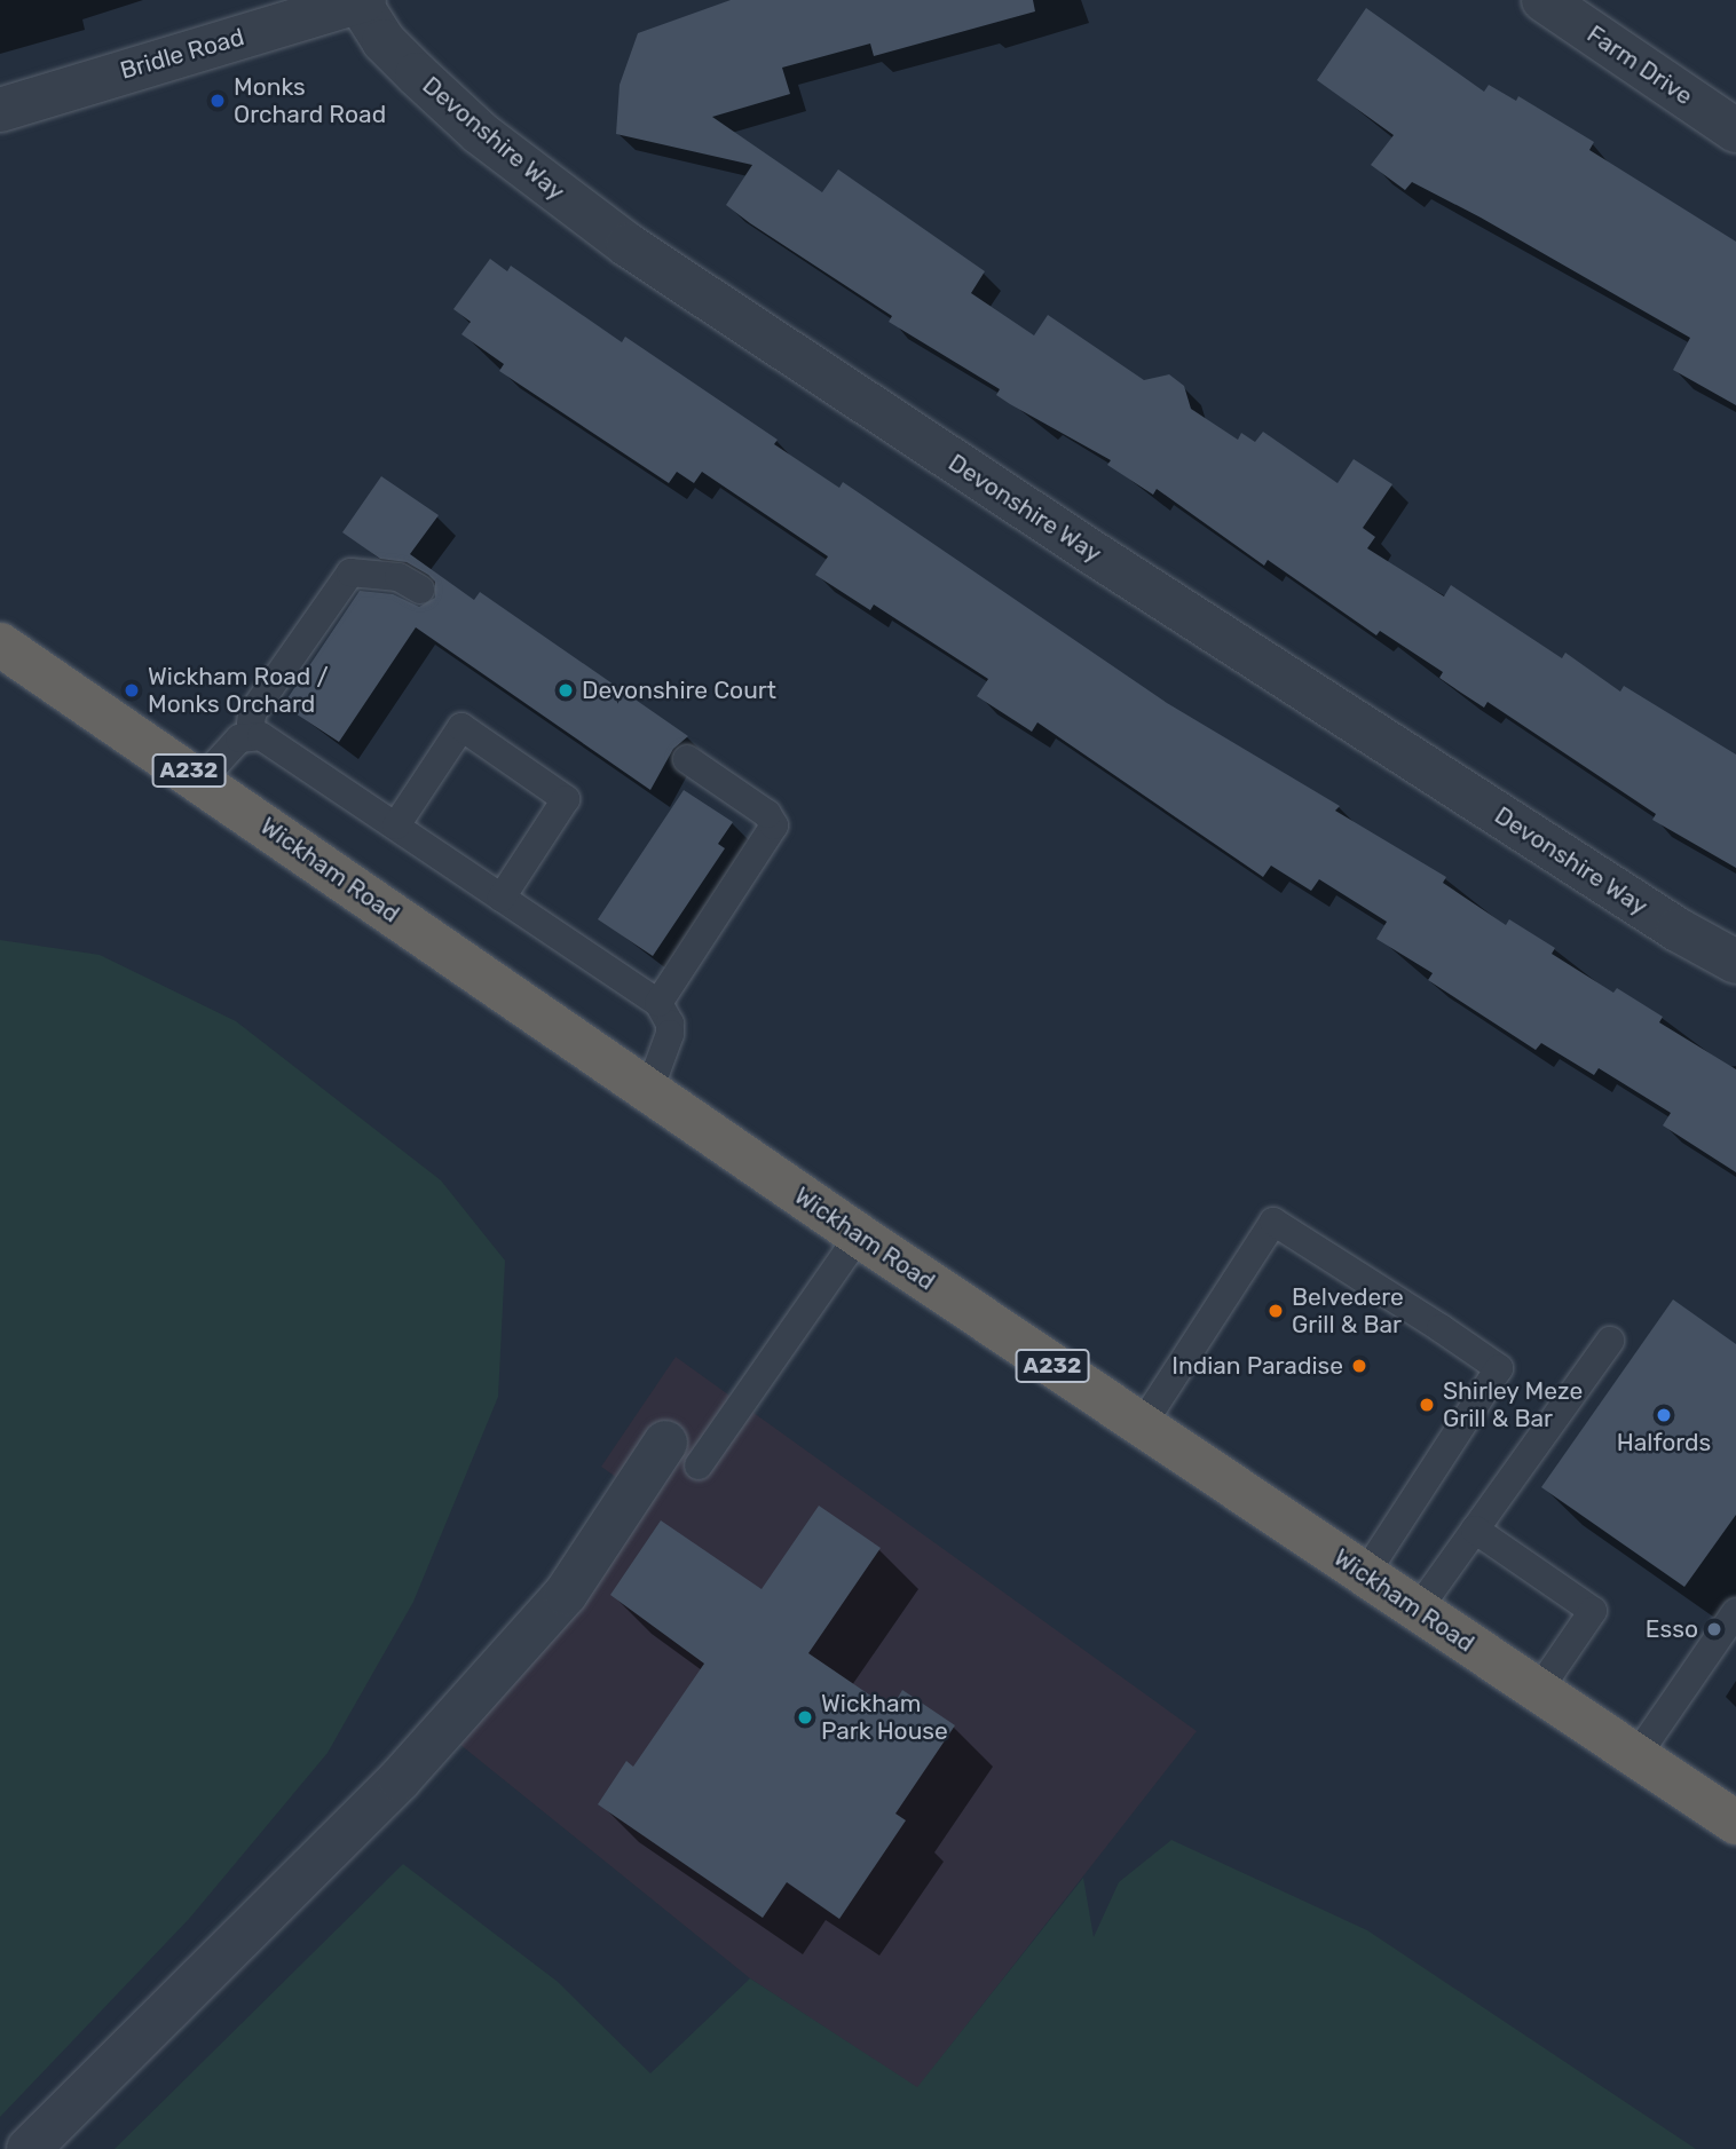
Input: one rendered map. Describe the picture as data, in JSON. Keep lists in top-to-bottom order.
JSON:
{
  "streets": {
    "highway": ["A232", "Wickham Road"],
    "street": ["Bridle Road", "Farm Drive", "Devonshire Way"]
  },
  "crossings": [
    ["Bridle Road", "Devonshire Way"]
  ],
  "places": [
    "Monks Orchard Road",
    "Wickham Road / Monks Orchard",
    "Devonshire Court",
    "Belvedere Grill & Bar",
    "Indian Paradise",
    "Shirley Meze Grill & Bar",
    "Halfords",
    "Esso",
    "Wickham Park House"
  ]
}
